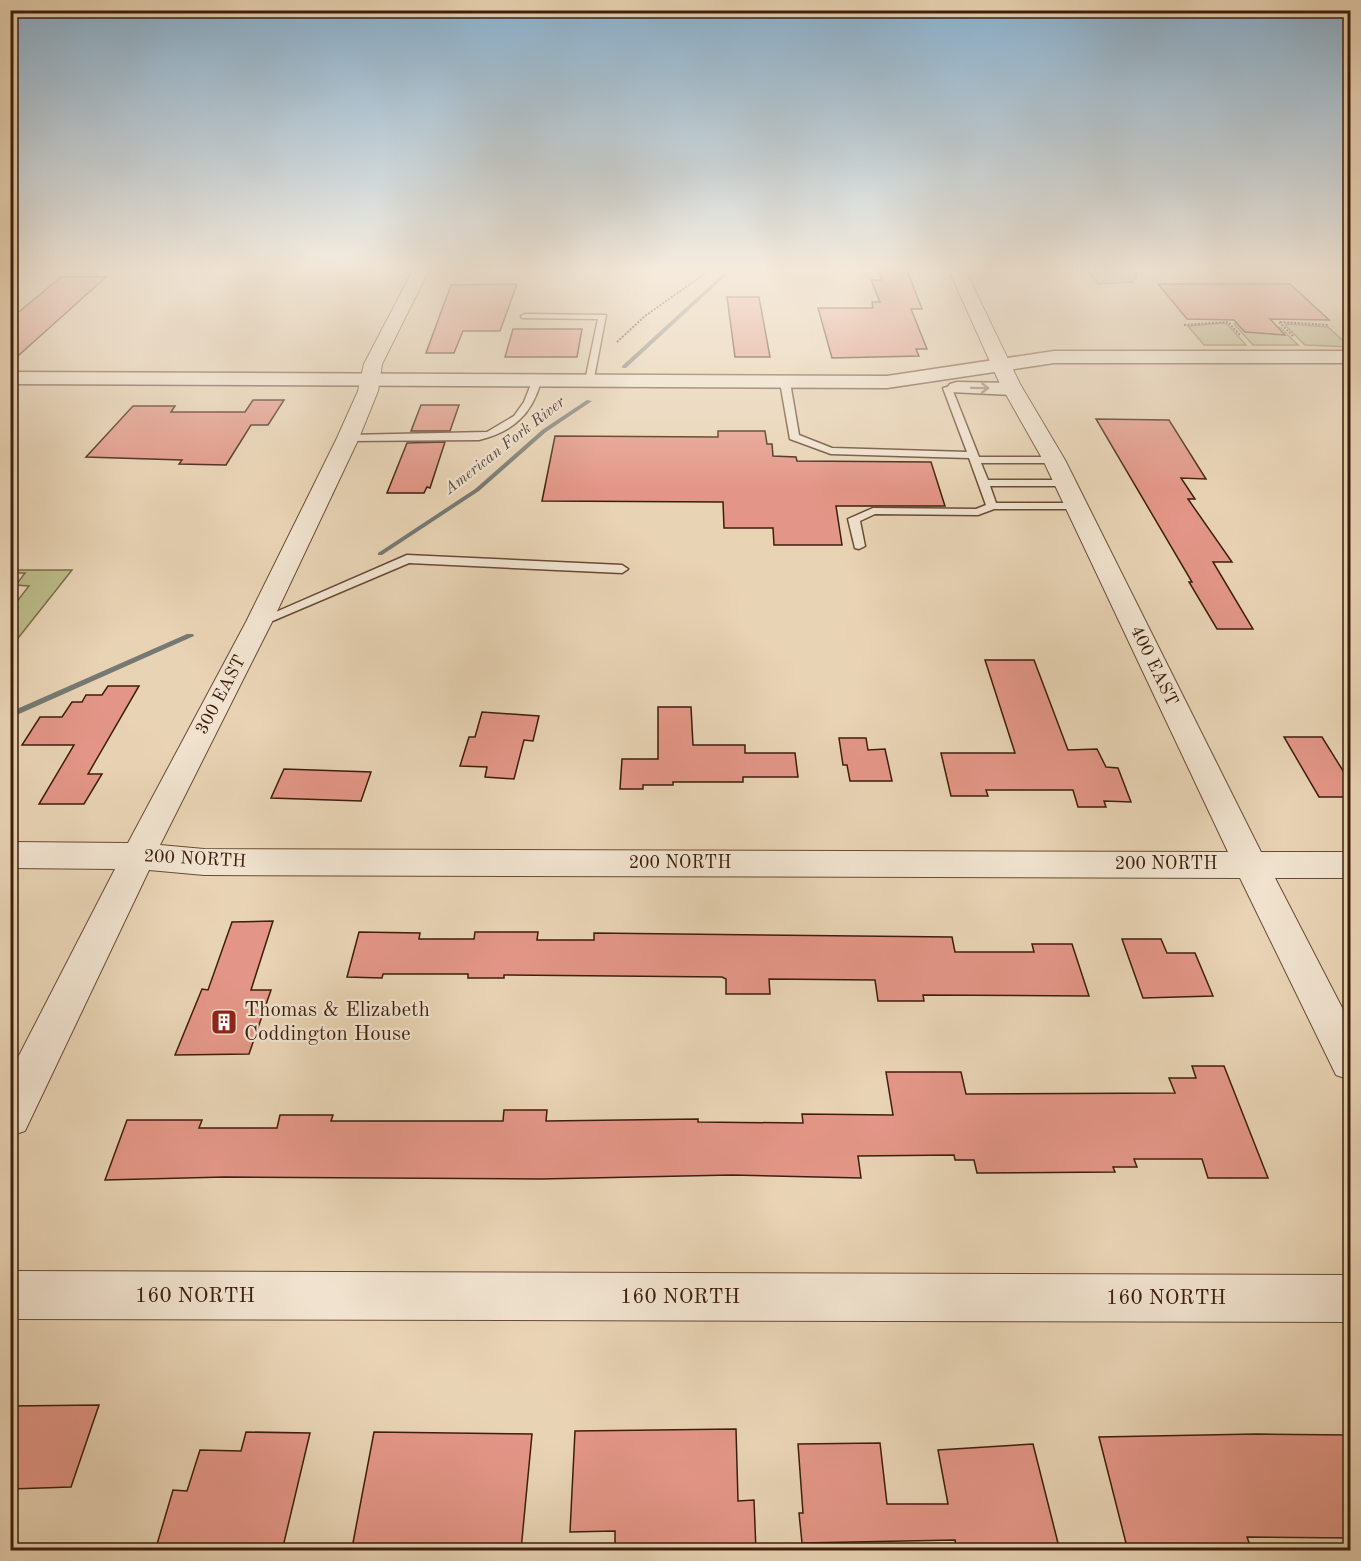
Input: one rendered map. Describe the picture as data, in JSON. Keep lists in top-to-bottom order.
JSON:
{
  "streets": {
    "street": [
      "400 EAST",
      "300 EAST",
      "200 NORTH",
      "160 NORTH"
    ]
  },
  "crossings": [
    ["400 EAST", "200 NORTH"],
    ["300 EAST", "200 NORTH"]
  ],
  "water": ["American Fork River"],
  "places": {
    "building": ["Thomas & Elizabeth Coddington House"]
  }
}
